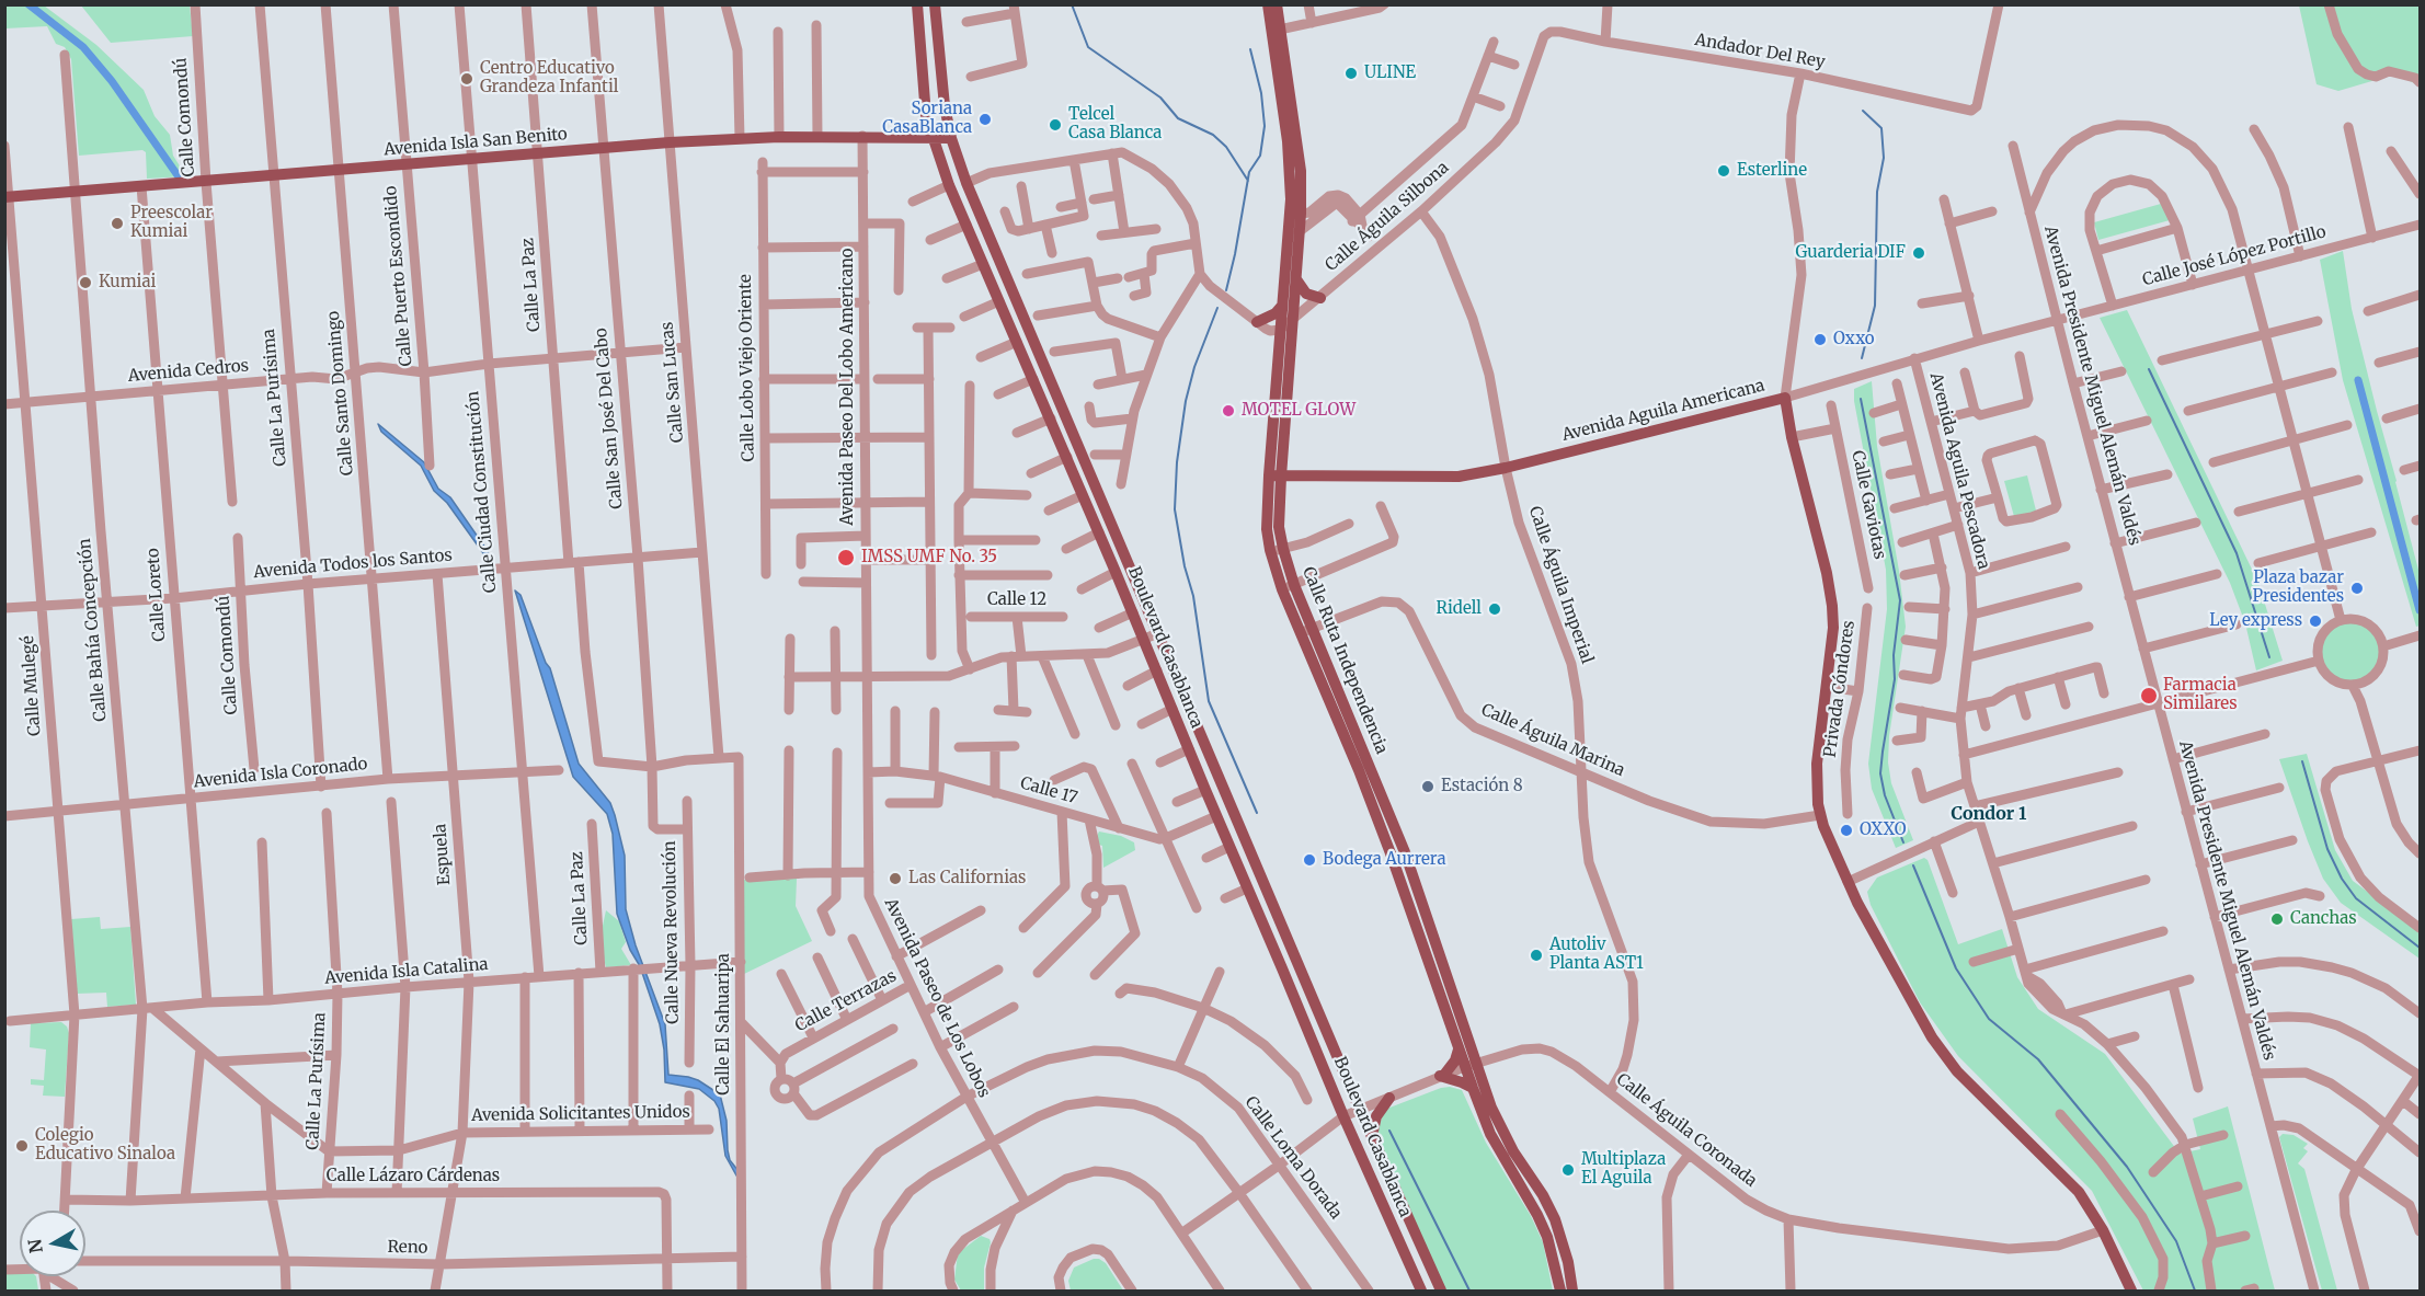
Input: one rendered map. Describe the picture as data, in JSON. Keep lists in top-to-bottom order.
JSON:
{
  "streets": {
    "main road": [
      "Avenida Isla San Benito",
      "Avenida Aguila Americana",
      "Boulevard Casablanca",
      "Calle Ruta Independencia"
    ],
    "street": [
      "Andador Del Rey",
      "Calle Comondú",
      "Calle Águila Silbona",
      "Calle José López Portillo",
      "Calle Puerto Escondido",
      "Calle La Paz",
      "Calle Lobo Viejo Oriente",
      "Avenida Cedros",
      "Calle San Lucas",
      "Avenida Presidente Miguel Alemán Valdés",
      "Avenida Paseo Del Lobo Americano",
      "Calle Santo Domingo",
      "Calle La Purísima",
      "Calle San José Del Cabo",
      "Avenida Aguila Pescadora",
      "Calle Ciudad Constitución",
      "Calle Gaviotas",
      "Avenida Todos los Santos",
      "Calle Águila Imperial",
      "Calle Loreto",
      "Calle 12",
      "Calle Bahía Concepción",
      "Calle Mulegé",
      "Privada Cóndores",
      "Calle Águila Marina",
      "Avenida Isla Coronado",
      "Calle 17",
      "Espuela",
      "Calle Nueva Revolución",
      "Avenida Isla Catalina",
      "Avenida Paseo de Los Lobos",
      "Calle Terrazas",
      "Calle El Sahuaripa",
      "Avenida Solicitantes Unidos",
      "Calle Águila Coronada",
      "Calle Loma Dorada",
      "Calle Lázaro Cárdenas",
      "Reno"
    ]
  },
  "crossings": [
    ["Andador Del Rey", "Calle Águila Silbona"],
    ["Calle Comondú", "Avenida Isla San Benito"],
    ["Calle Comondú", "Avenida Cedros"],
    ["Calle Comondú", "Avenida Todos los Santos"],
    ["Avenida Isla San Benito", "Calle Puerto Escondido"],
    ["Avenida Isla San Benito", "Calle La Paz"],
    ["Avenida Isla San Benito", "Calle San Lucas"],
    ["Avenida Isla San Benito", "Avenida Paseo Del Lobo Americano"],
    ["Avenida Isla San Benito", "Calle Santo Domingo"],
    ["Avenida Isla San Benito", "Calle La Purísima"],
    ["Avenida Isla San Benito", "Calle San José Del Cabo"],
    ["Avenida Isla San Benito", "Calle Ciudad Constitución"],
    ["Avenida Isla San Benito", "Calle Loreto"],
    ["Avenida Isla San Benito", "Calle Bahía Concepción"],
    ["Avenida Isla San Benito", "Boulevard Casablanca"],
    ["Avenida Isla San Benito", "Calle Mulegé"],
    ["Calle Águila Silbona", "Calle Águila Imperial"],
    ["Calle Águila Silbona", "Calle Ruta Independencia"],
    ["Calle José López Portillo", "Avenida Presidente Miguel Alemán Valdés"],
    ["Calle José López Portillo", "Avenida Aguila Americana"],
    ["Calle Puerto Escondido", "Avenida Cedros"],
    ["Calle La Paz", "Avenida Cedros"],
    ["Calle La Paz", "Calle San José Del Cabo"],
    ["Calle La Paz", "Avenida Todos los Santos"],
    ["Calle La Paz", "Avenida Isla Catalina"],
    ["Calle Lobo Viejo Oriente", "Avenida Paseo Del Lobo Americano"],
    ["Avenida Cedros", "Calle San Lucas"],
    ["Avenida Cedros", "Calle Santo Domingo"],
    ["Avenida Cedros", "Calle La Purísima"],
    ["Avenida Cedros", "Calle San José Del Cabo"],
    ["Avenida Cedros", "Calle Ciudad Constitución"],
    ["Avenida Cedros", "Calle Loreto"],
    ["Avenida Cedros", "Calle Bahía Concepción"],
    ["Avenida Cedros", "Calle Mulegé"],
    ["Calle San Lucas", "Avenida Todos los Santos"],
    ["Calle San Lucas", "Calle El Sahuaripa"],
    ["Avenida Presidente Miguel Alemán Valdés", "Avenida Aguila Americana"],
    ["Avenida Paseo Del Lobo Americano", "Avenida Paseo de Los Lobos"],
    ["Calle Santo Domingo", "Avenida Todos los Santos"],
    ["Calle Santo Domingo", "Avenida Isla Coronado"],
    ["Calle La Purísima", "Avenida Todos los Santos"],
    ["Calle La Purísima", "Avenida Isla Coronado"],
    ["Calle La Purísima", "Avenida Isla Catalina"],
    ["Calle La Purísima", "Avenida Solicitantes Unidos"],
    ["Calle La Purísima", "Calle Lázaro Cárdenas"],
    ["Avenida Aguila Americana", "Avenida Aguila Pescadora"],
    ["Avenida Aguila Americana", "Calle Águila Imperial"],
    ["Avenida Aguila Americana", "Calle Ruta Independencia"],
    ["Calle San José Del Cabo", "Avenida Todos los Santos"],
    ["Calle San José Del Cabo", "Calle Nueva Revolución"],
    ["Calle Ciudad Constitución", "Avenida Todos los Santos"],
    ["Calle Ciudad Constitución", "Avenida Isla Coronado"],
    ["Calle Ciudad Constitución", "Avenida Isla Catalina"],
    ["Avenida Todos los Santos", "Calle Loreto"],
    ["Avenida Todos los Santos", "Calle Bahía Concepción"],
    ["Avenida Todos los Santos", "Calle Mulegé"],
    ["Avenida Todos los Santos", "Espuela"],
    ["Calle Águila Imperial", "Calle Águila Marina"],
    ["Calle Águila Imperial", "Calle Águila Coronada"],
    ["Calle Loreto", "Avenida Isla Coronado"],
    ["Calle Loreto", "Avenida Isla Catalina"],
    ["Calle Bahía Concepción", "Avenida Isla Coronado"],
    ["Calle Bahía Concepción", "Avenida Isla Catalina"],
    ["Calle Bahía Concepción", "Calle Lázaro Cárdenas"],
    ["Boulevard Casablanca", "Calle Águila Coronada"],
    ["Calle Ruta Independencia", "Calle Águila Marina"],
    ["Calle Ruta Independencia", "Calle Águila Coronada"],
    ["Calle Mulegé", "Avenida Isla Coronado"],
    ["Calle Mulegé", "Avenida Isla Catalina"],
    ["Calle Mulegé", "Calle Lázaro Cárdenas"],
    ["Avenida Isla Coronado", "Espuela"],
    ["Calle 17", "Avenida Paseo de Los Lobos"],
    ["Espuela", "Avenida Isla Catalina"],
    ["Espuela", "Avenida Solicitantes Unidos"],
    ["Calle Nueva Revolución", "Avenida Isla Catalina"],
    ["Avenida Isla Catalina", "Calle El Sahuaripa"],
    ["Avenida Paseo de Los Lobos", "Calle Terrazas"],
    ["Avenida Paseo de Los Lobos", "Calle Loma Dorada"],
    ["Calle El Sahuaripa", "Reno"],
    ["Calle Águila Coronada", "Calle Loma Dorada"],
    ["Calle Lázaro Cárdenas", "Reno"]
  ],
  "districts": ["Condor 1"],
  "places": [
    "ULINE",
    "Centro Educativo Grandeza Infantil",
    "Soriana CasaBlanca",
    "Telcel Casa Blanca",
    "Esterline",
    "Preescolar Kumiai",
    "Guarderia DIF",
    "Kumiai",
    "Oxxo",
    "MOTEL GLOW",
    "IMSS UMF No. 35",
    "Plaza bazar Presidentes",
    "Ridell",
    "Ley express",
    "Farmacia Similares",
    "Estación 8",
    "OXXO",
    "Bodega Aurrera",
    "Las Californias",
    "Canchas",
    "Autoliv Planta AST1",
    "Colegio Educativo Sinaloa",
    "Multiplaza El Aguila"
  ],
  "north": "left"
}
